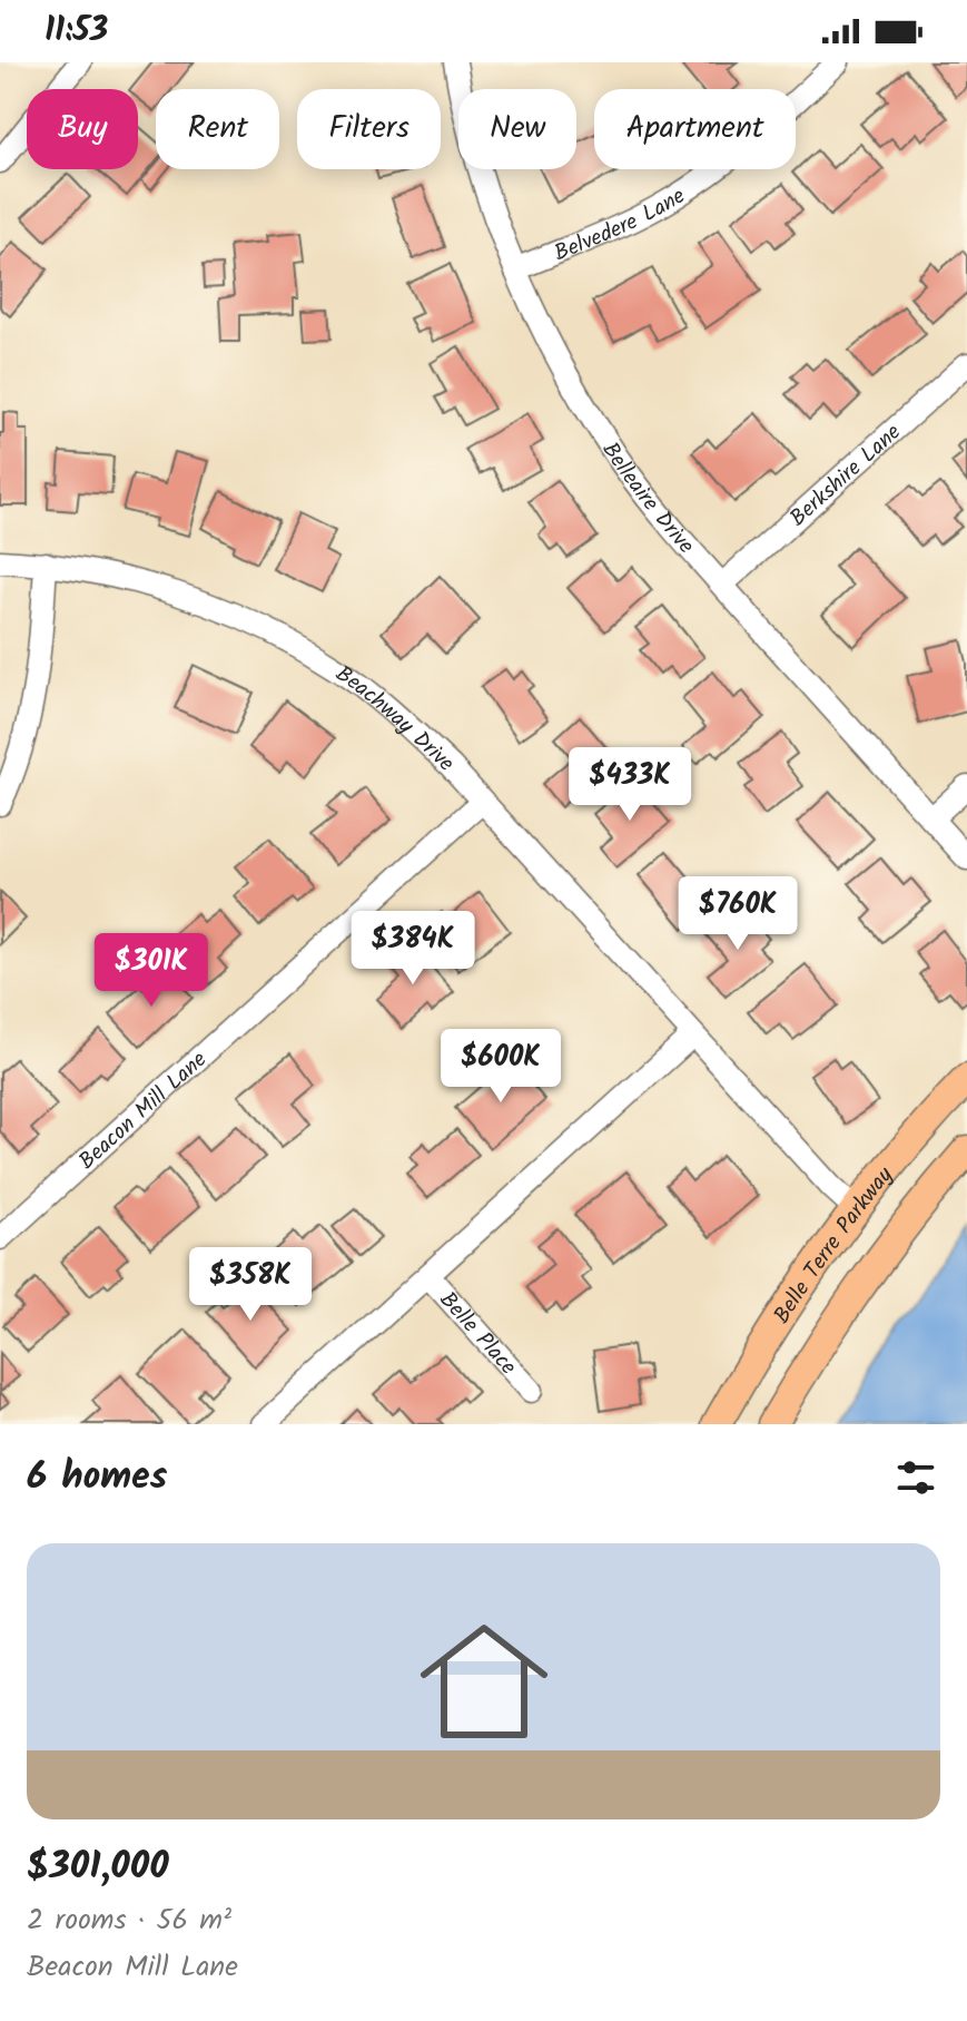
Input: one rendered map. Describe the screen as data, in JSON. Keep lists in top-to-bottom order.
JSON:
{
  "streets": {
    "main road": ["Belle Terre Parkway"],
    "street": [
      "Belvedere Lane",
      "Berkshire Lane",
      "Belleaire Drive",
      "Beachway Drive",
      "Beacon Mill Lane",
      "Belle Place"
    ]
  },
  "crossings": [
    ["Belvedere Lane", "Belleaire Drive"],
    ["Berkshire Lane", "Belleaire Drive"],
    ["Beachway Drive", "Beacon Mill Lane"],
    ["Beachway Drive", "Belle Terre Parkway"]
  ],
  "page": {
    "status": "11:53",
    "chip": [
      "Buy",
      "Rent",
      "Filters",
      "New",
      "Apartment"
    ],
    "price": [
      "$433K",
      "$760K",
      "$384K",
      "$301K",
      "$600K",
      "$358K"
    ],
    "heading": "6 homes",
    "list": [
      {
        "name": "$301,000",
        "note": "2 rooms · 56 m² · Beacon Mill Lane"
      }
    ]
  }
}
